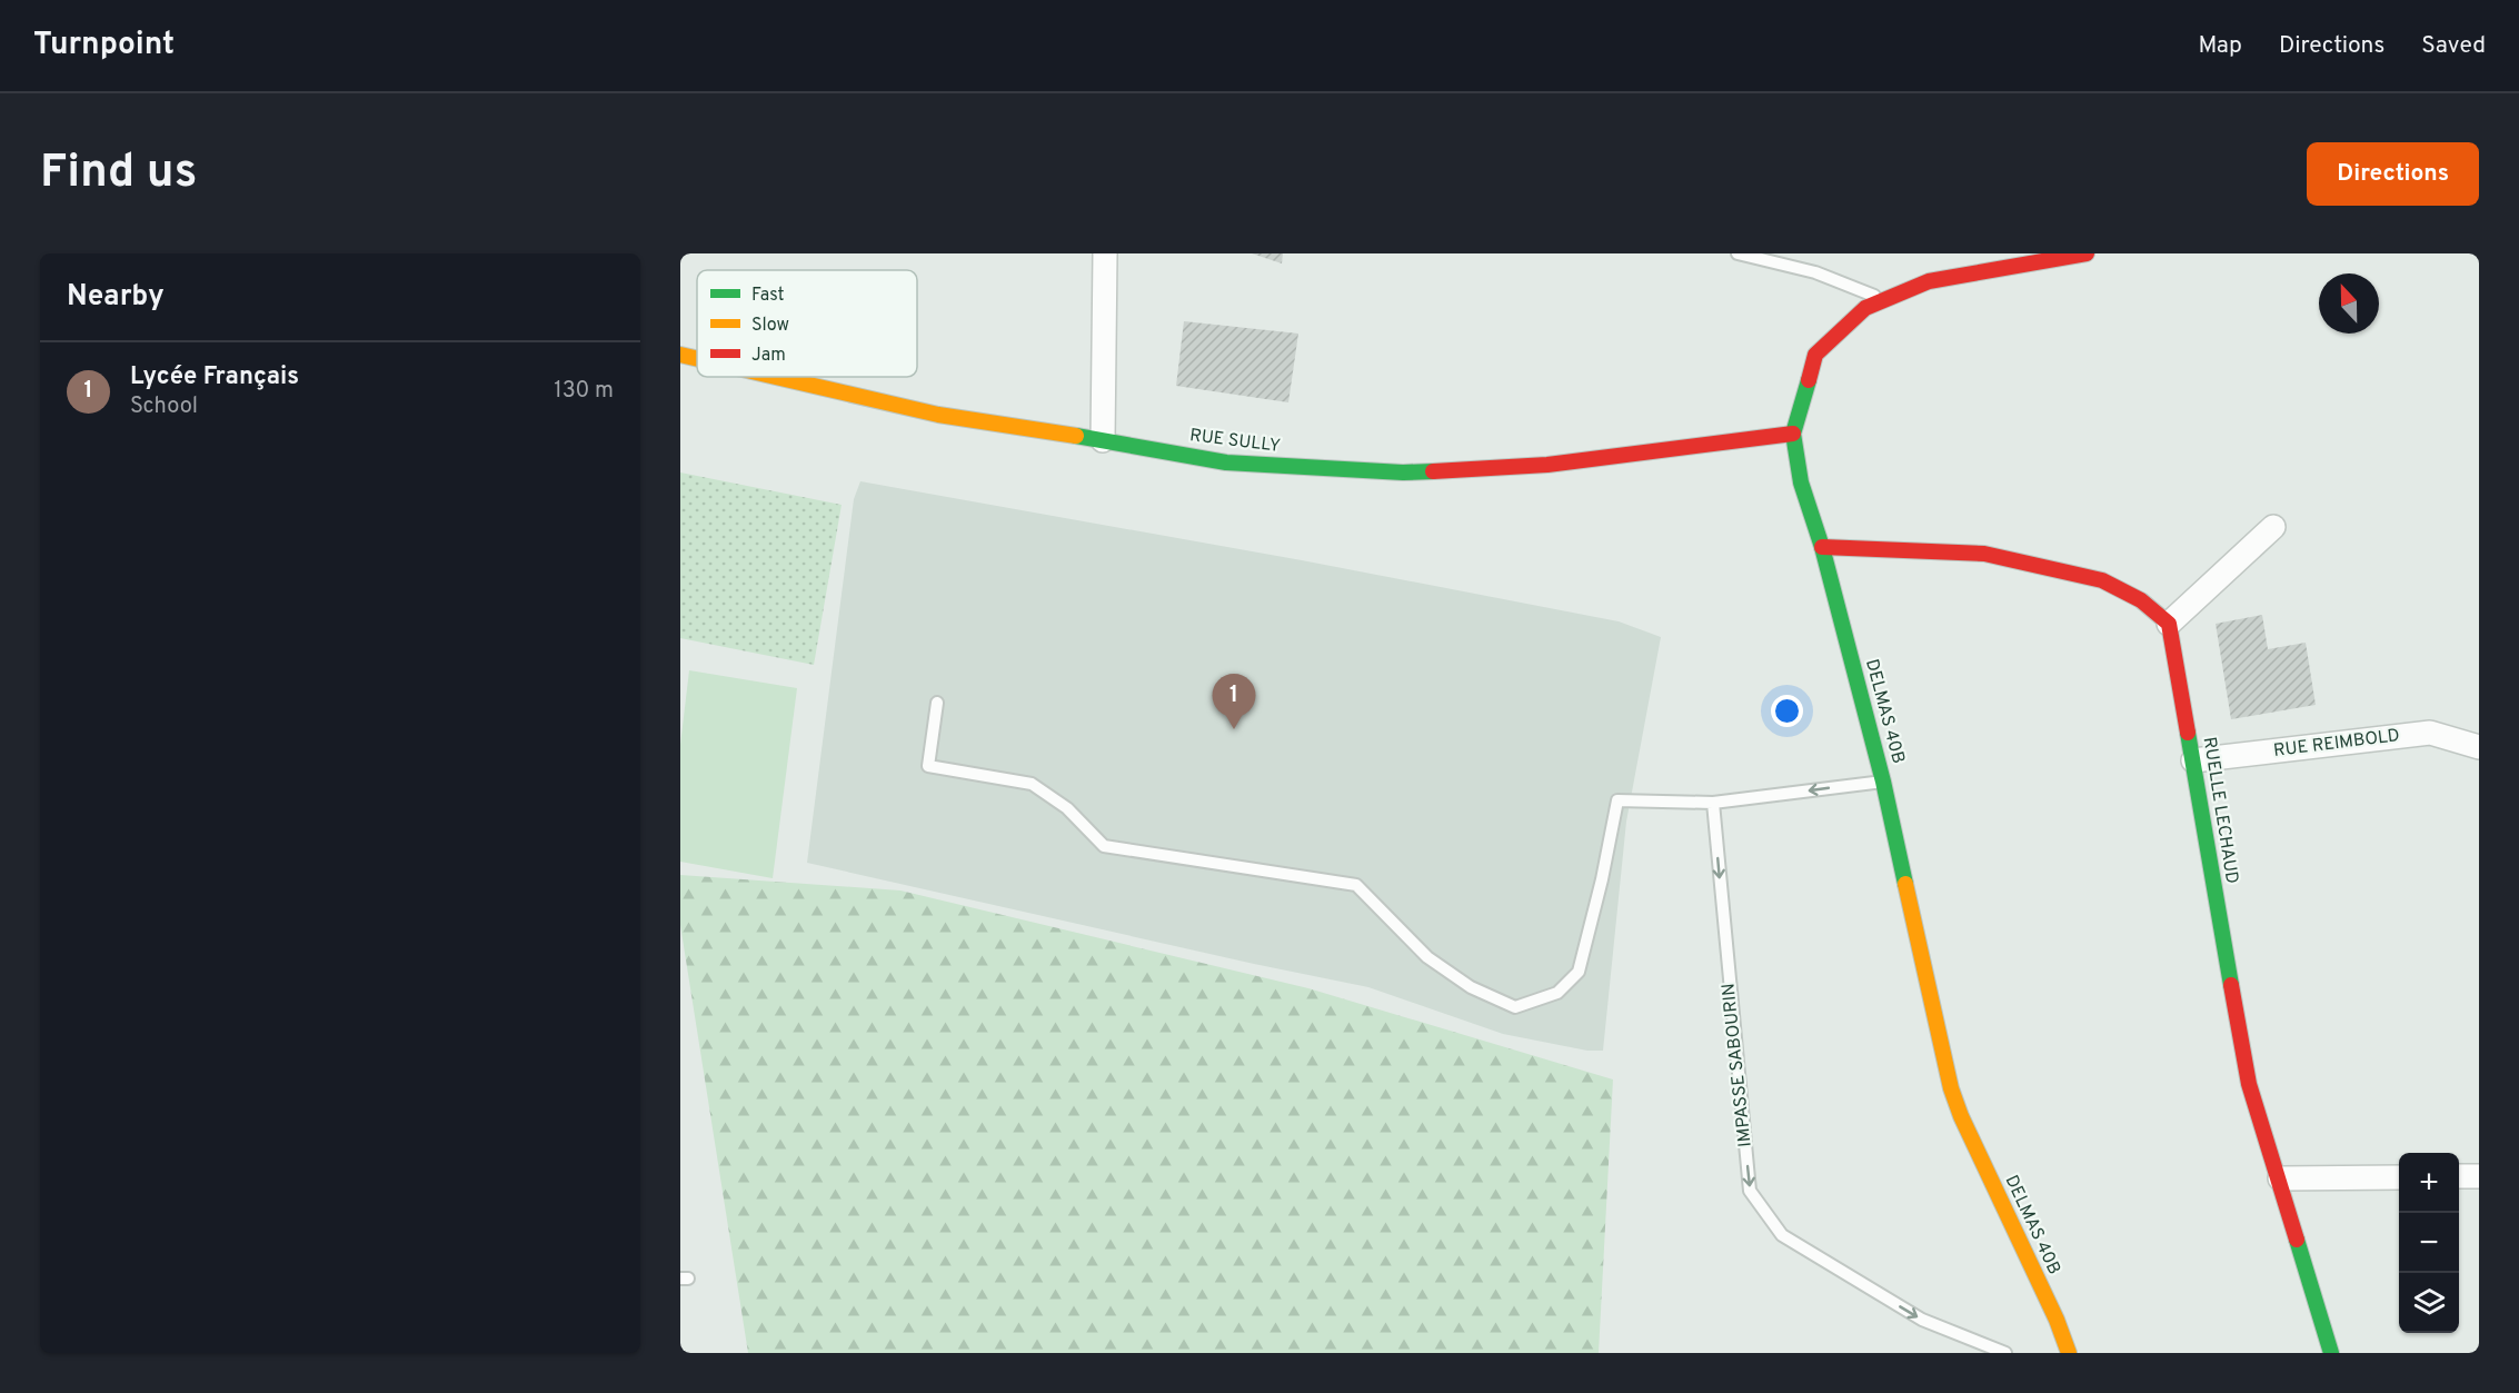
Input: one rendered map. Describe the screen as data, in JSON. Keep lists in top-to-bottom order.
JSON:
{
  "streets": {
    "street": [
      "RUE SULLY",
      "DELMAS 40B",
      "RUE REIMBOLD",
      "RUELLE LECHAUD"
    ],
    "lane": ["IMPASSE SABOURIN"]
  },
  "crossings": [
    ["RUE SULLY", "DELMAS 40B"],
    ["RUE REIMBOLD", "RUELLE LECHAUD"]
  ],
  "one_way": ["IMPASSE SABOURIN"],
  "legend": ["Fast", "Slow", "Jam"],
  "north": "top",
  "page": {
    "header": "Turnpoint",
    "nav": ["Map", "Directions", "Saved"],
    "buttons": "Directions",
    "title": "Find us",
    "heading": "Nearby",
    "list": [
      {
        "mark": "1",
        "name": "Lycée Français",
        "note": "School",
        "value": "130 m"
      }
    ],
    "pins": "1",
    "map_buttons": ["+", "−"]
  }
}
